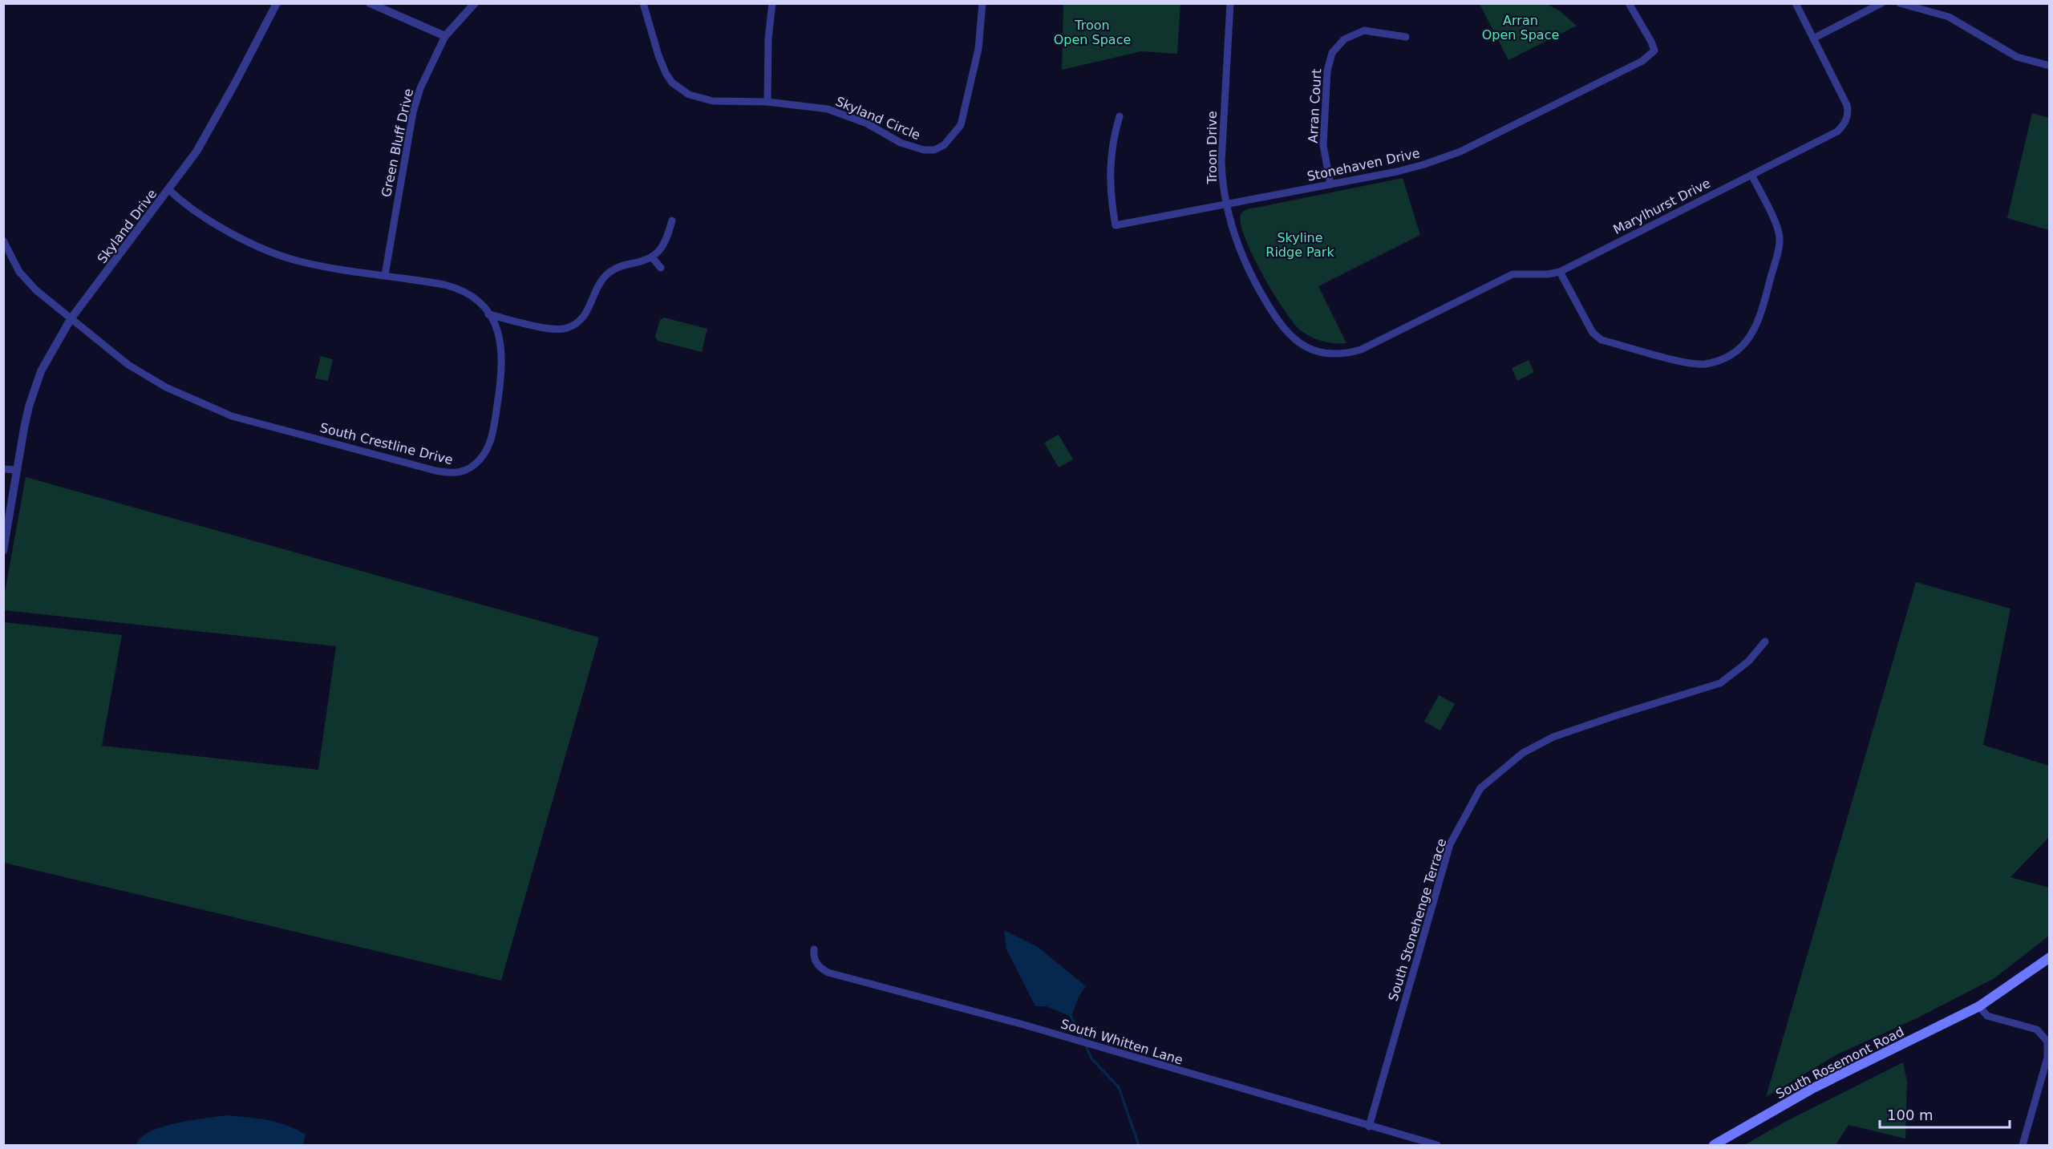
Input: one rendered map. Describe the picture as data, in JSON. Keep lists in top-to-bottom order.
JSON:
{
  "streets": {
    "main road": ["South Rosemont Road"],
    "street": [
      "Arran Court",
      "Skyland Circle",
      "Green Bluff Drive",
      "Troon Drive",
      "Stonehaven Drive",
      "Marylhurst Drive",
      "Skyland Drive",
      "South Crestline Drive",
      "South Stonehenge Terrace",
      "South Whitten Lane"
    ]
  },
  "crossings": [
    ["Arran Court", "Stonehaven Drive"],
    ["Green Bluff Drive", "South Crestline Drive"],
    ["Troon Drive", "Stonehaven Drive"],
    ["Troon Drive", "Marylhurst Drive"],
    ["Skyland Drive", "South Crestline Drive"],
    ["South Stonehenge Terrace", "South Whitten Lane"]
  ],
  "parks": ["Arran Open Space", "Troon Open Space", "Skyline Ridge Park"],
  "scale_bar": "100 m"
}
